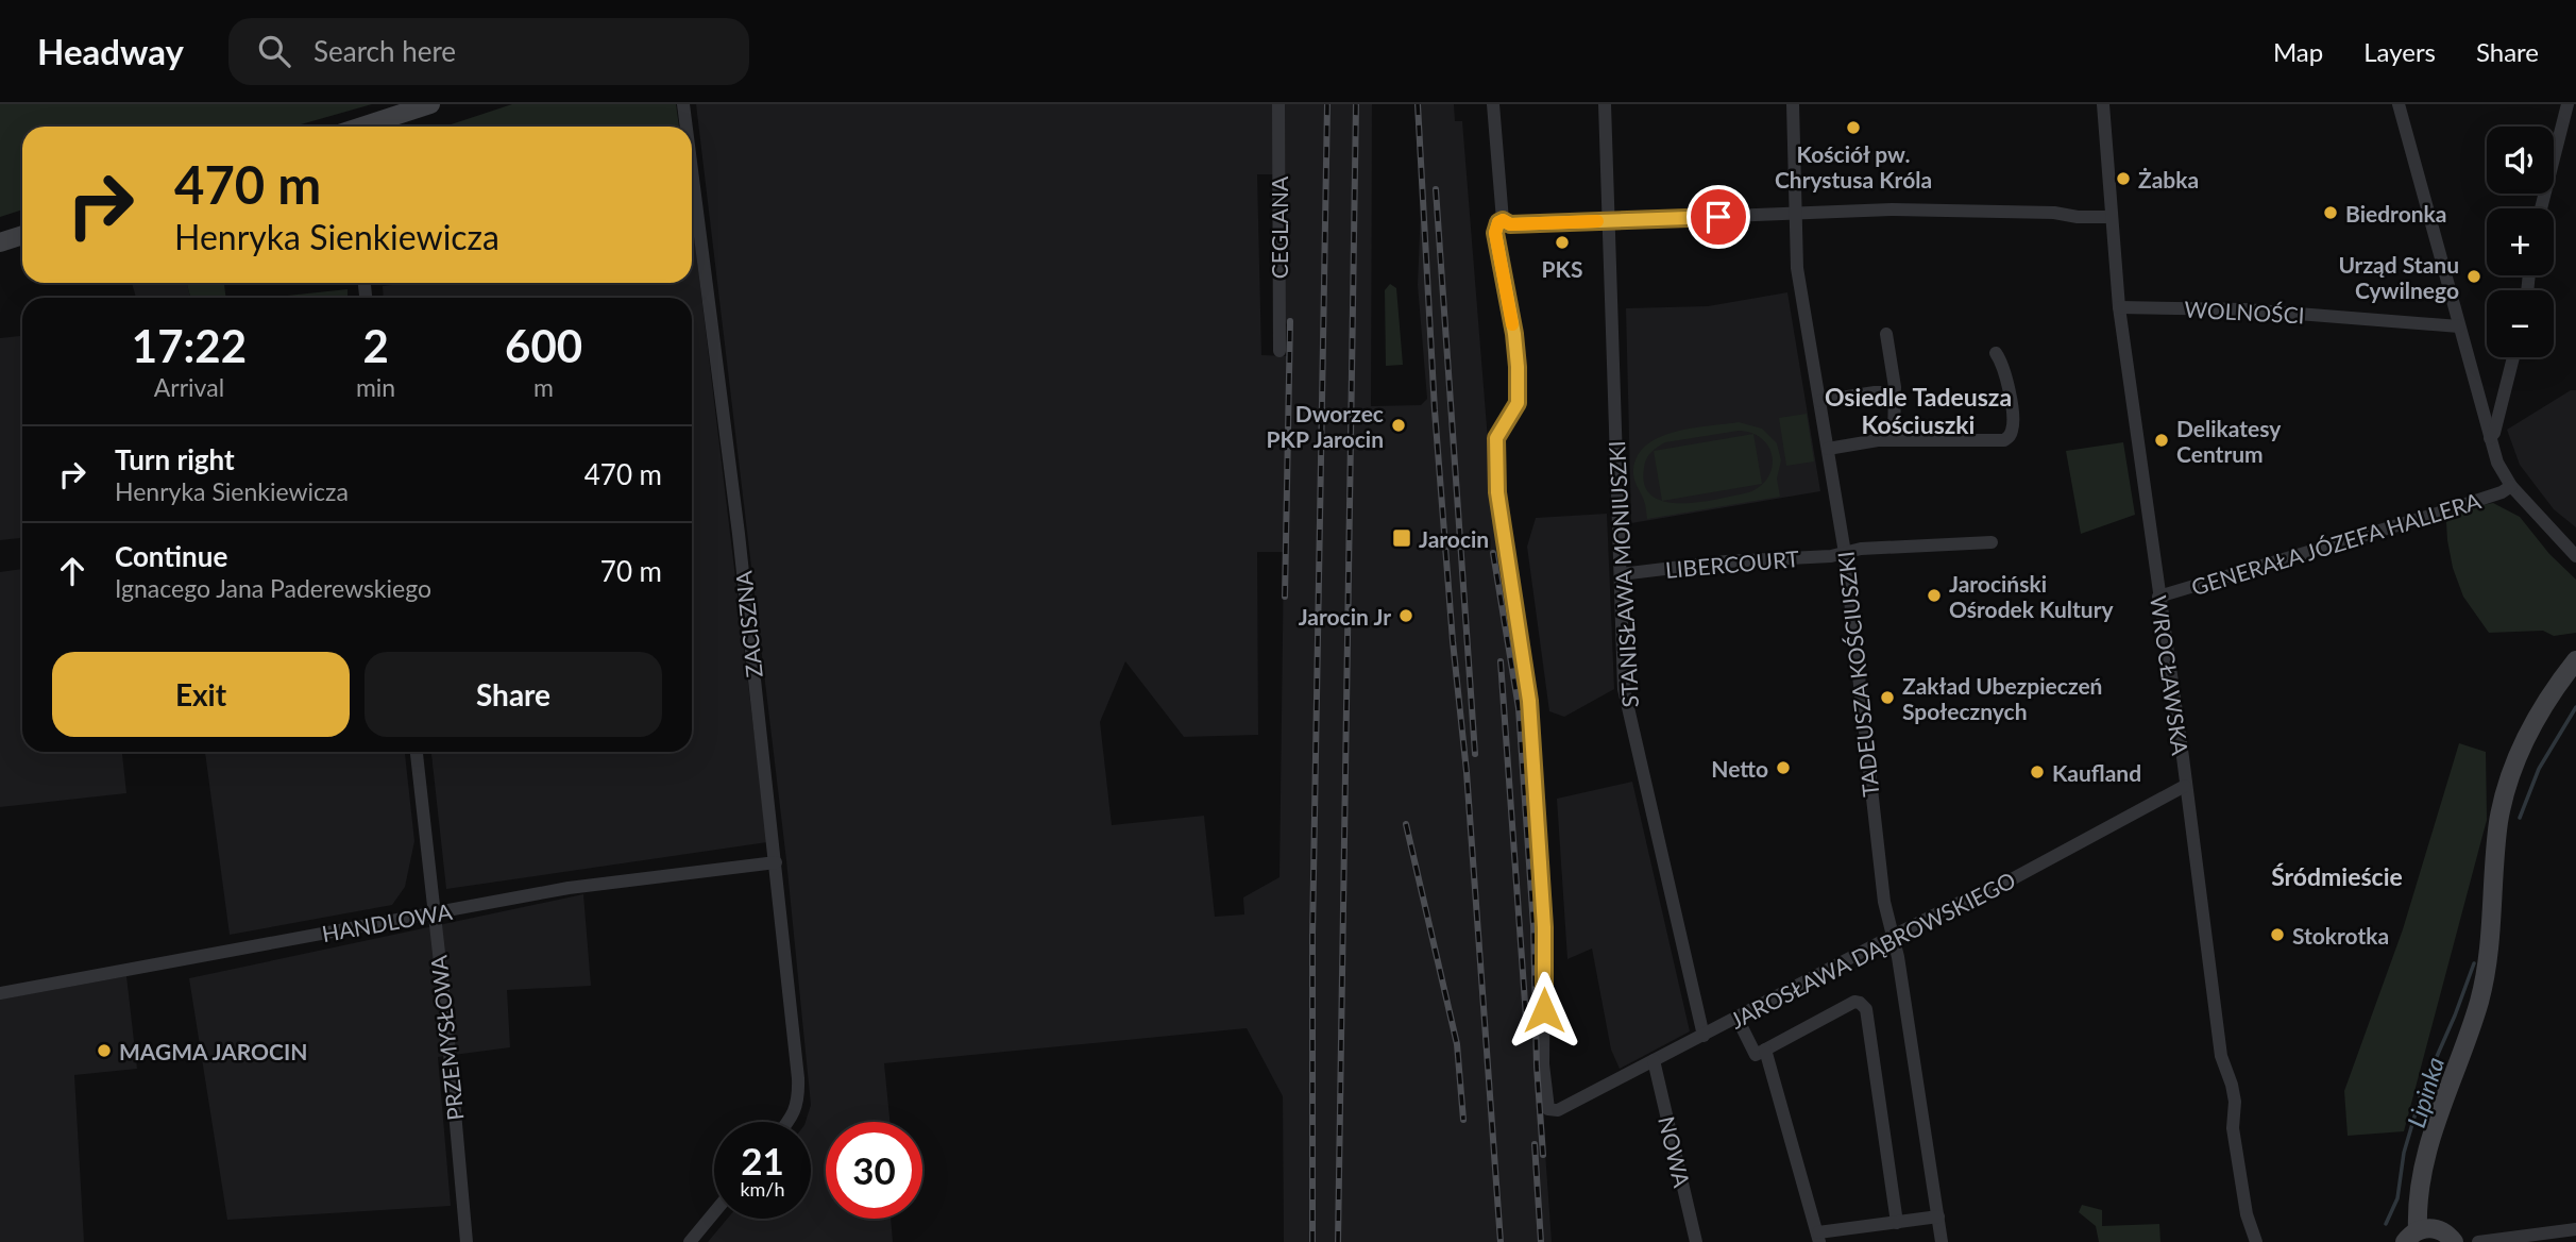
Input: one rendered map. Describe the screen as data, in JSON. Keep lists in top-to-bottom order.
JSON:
{
  "streets": {
    "street": [
      "CEGLANA",
      "WOLNOŚCI",
      "GENERAŁA JÓZEFA HALLERA",
      "LIBERCOURT",
      "STANISŁAWA MONIUSZKI",
      "ZACISZNA",
      "TADEUSZA KOŚCIUSZKI",
      "WROCŁAWSKA",
      "HANDLOWA",
      "JAROSŁAWA DĄBROWSKIEGO",
      "PRZEMYSŁOWA",
      "NOWA"
    ]
  },
  "crossings": [
    ["WOLNOŚCI", "WROCŁAWSKA"],
    ["GENERAŁA JÓZEFA HALLERA", "WROCŁAWSKA"],
    ["LIBERCOURT", "STANISŁAWA MONIUSZKI"],
    ["LIBERCOURT", "TADEUSZA KOŚCIUSZKI"],
    ["STANISŁAWA MONIUSZKI", "JAROSŁAWA DĄBROWSKIEGO"],
    ["ZACISZNA", "HANDLOWA"],
    ["TADEUSZA KOŚCIUSZKI", "JAROSŁAWA DĄBROWSKIEGO"],
    ["WROCŁAWSKA", "JAROSŁAWA DĄBROWSKIEGO"],
    ["HANDLOWA", "PRZEMYSŁOWA"],
    ["JAROSŁAWA DĄBROWSKIEGO", "NOWA"]
  ],
  "districts": ["Osiedle Tadeusza Kościuszki", "Śródmieście"],
  "water": ["Lipinka"],
  "places": {
    "other": [
      "Kościół pw. Chrystusa Króla",
      "Żabka",
      "Biedronka",
      "PKS",
      "Urząd Stanu Cywilnego",
      "Dworzec PKP Jarocin",
      "Delikatesy Centrum",
      "Jarociński Ośrodek Kultury",
      "Jarocin Jr",
      "Zakład Ubezpieczeń Społecznych",
      "Netto",
      "Kaufland",
      "Stokrotka",
      "MAGMA JAROCIN"
    ],
    "transit": ["Jarocin"]
  },
  "page": {
    "header": "Headway",
    "search": "Search here",
    "nav": ["Map", "Layers", "Share"],
    "map_buttons": ["+", "−"],
    "turn": ["470 m", "Henryka Sienkiewicza"],
    "eta": [
      "17:22",
      "Arrival",
      "2",
      "min",
      "600",
      "m"
    ],
    "list": [
      {
        "name": "Turn right",
        "note": "Henryka Sienkiewicza",
        "value": "470 m"
      },
      {
        "name": "Continue",
        "note": "Ignacego Jana Paderewskiego",
        "value": "70 m"
      }
    ],
    "buttons": ["Exit", "Share"],
    "speed": "21 km/h",
    "limit": "30"
  }
}
